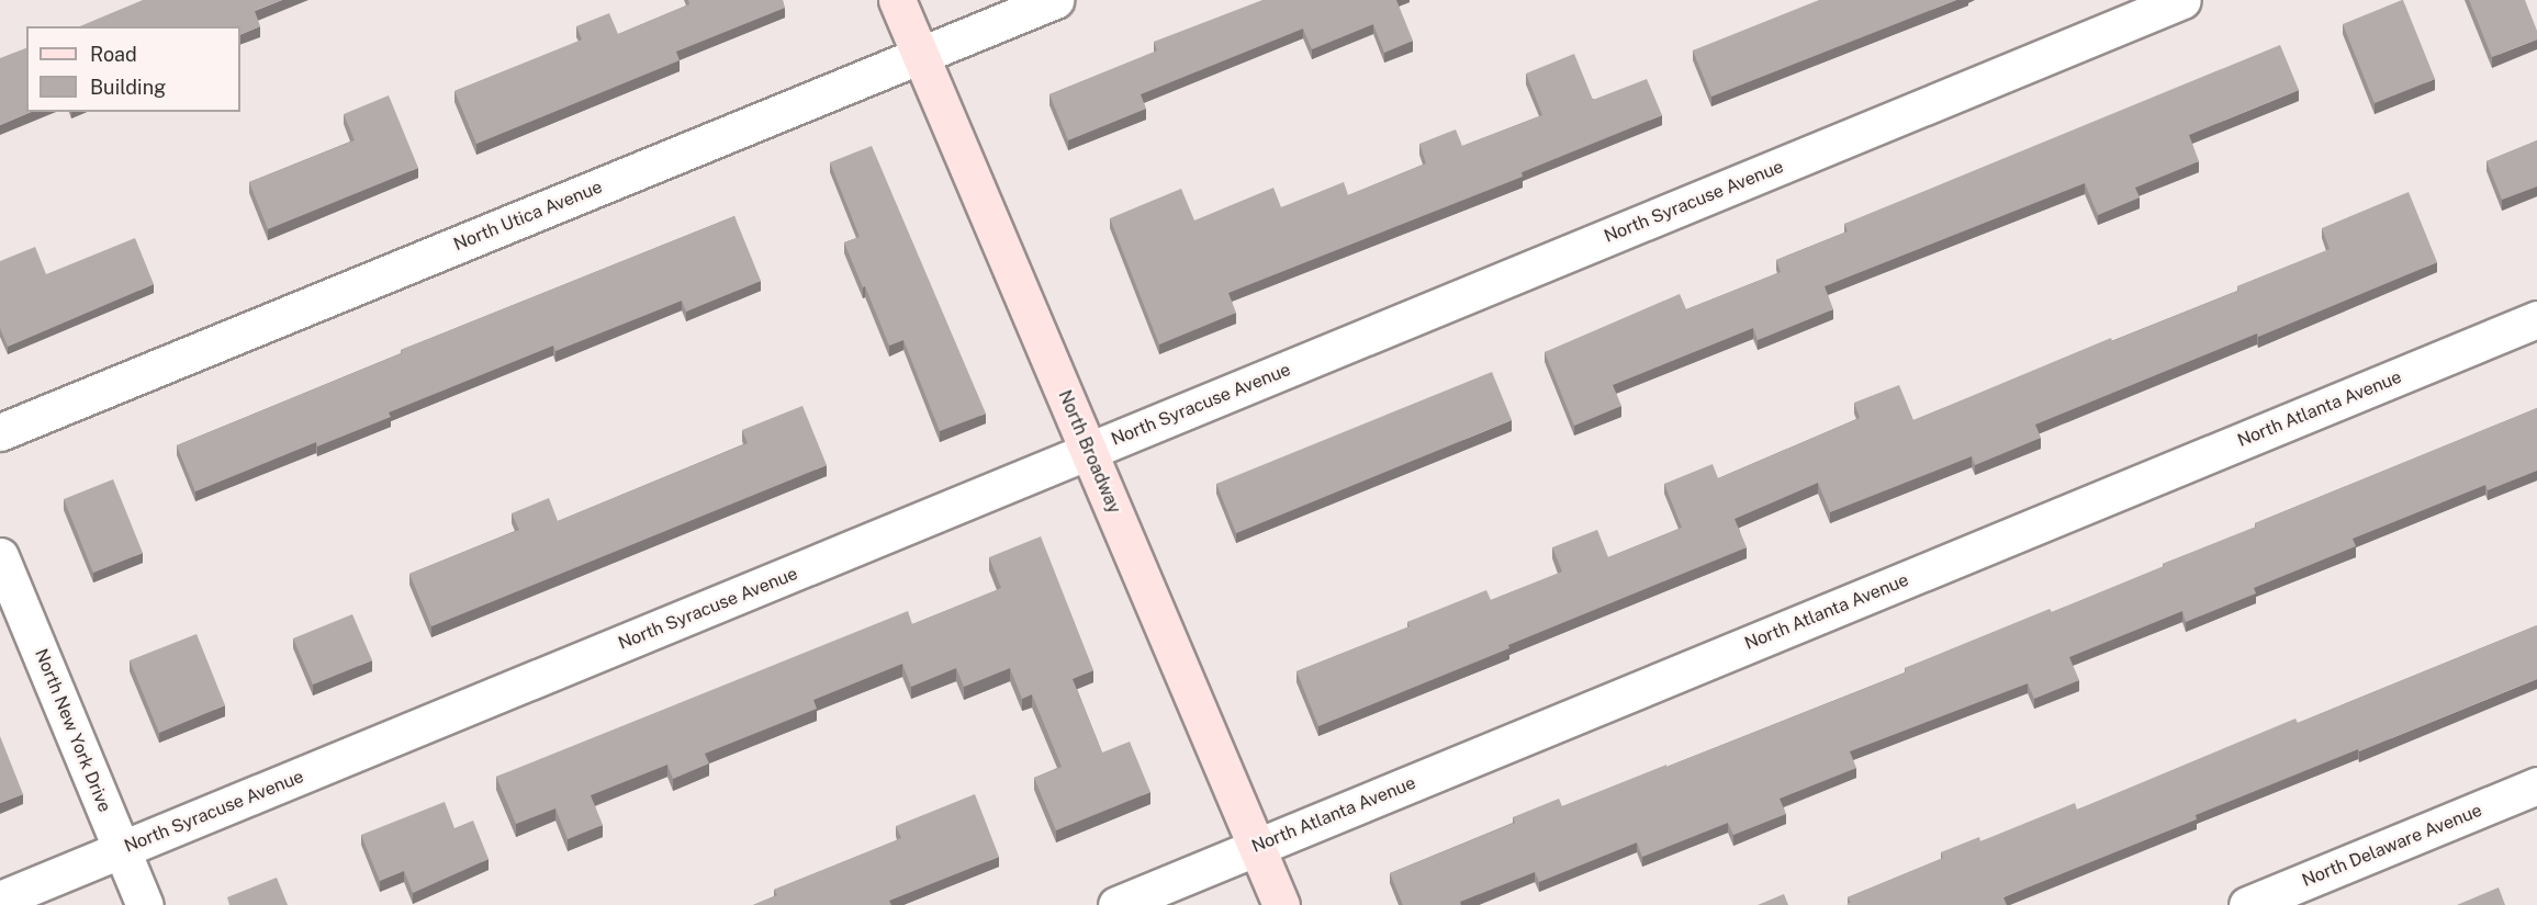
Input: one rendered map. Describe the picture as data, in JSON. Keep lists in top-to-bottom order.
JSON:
{
  "streets": {
    "main road": ["North Broadway"],
    "street": [
      "North Syracuse Avenue",
      "North Utica Avenue",
      "North Atlanta Avenue",
      "North New York Drive",
      "North Delaware Avenue"
    ]
  },
  "crossings": [
    ["North Syracuse Avenue", "North Broadway"],
    ["North Syracuse Avenue", "North New York Drive"],
    ["North Utica Avenue", "North Broadway"],
    ["North Atlanta Avenue", "North Broadway"]
  ],
  "legend": ["Road", "Building"]
}
